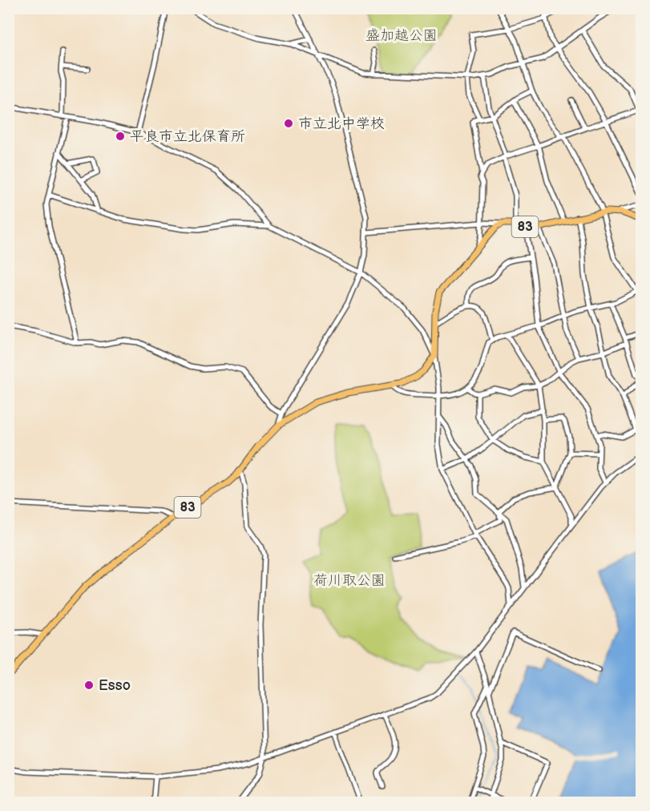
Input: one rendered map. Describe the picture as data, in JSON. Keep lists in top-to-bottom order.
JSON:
{
  "streets": {
    "main road": ["83"]
  },
  "parks": ["盛加越公園", "荷川取公園"],
  "places": ["市立北中学校", "平良市立北保育所", "Esso"]
}
